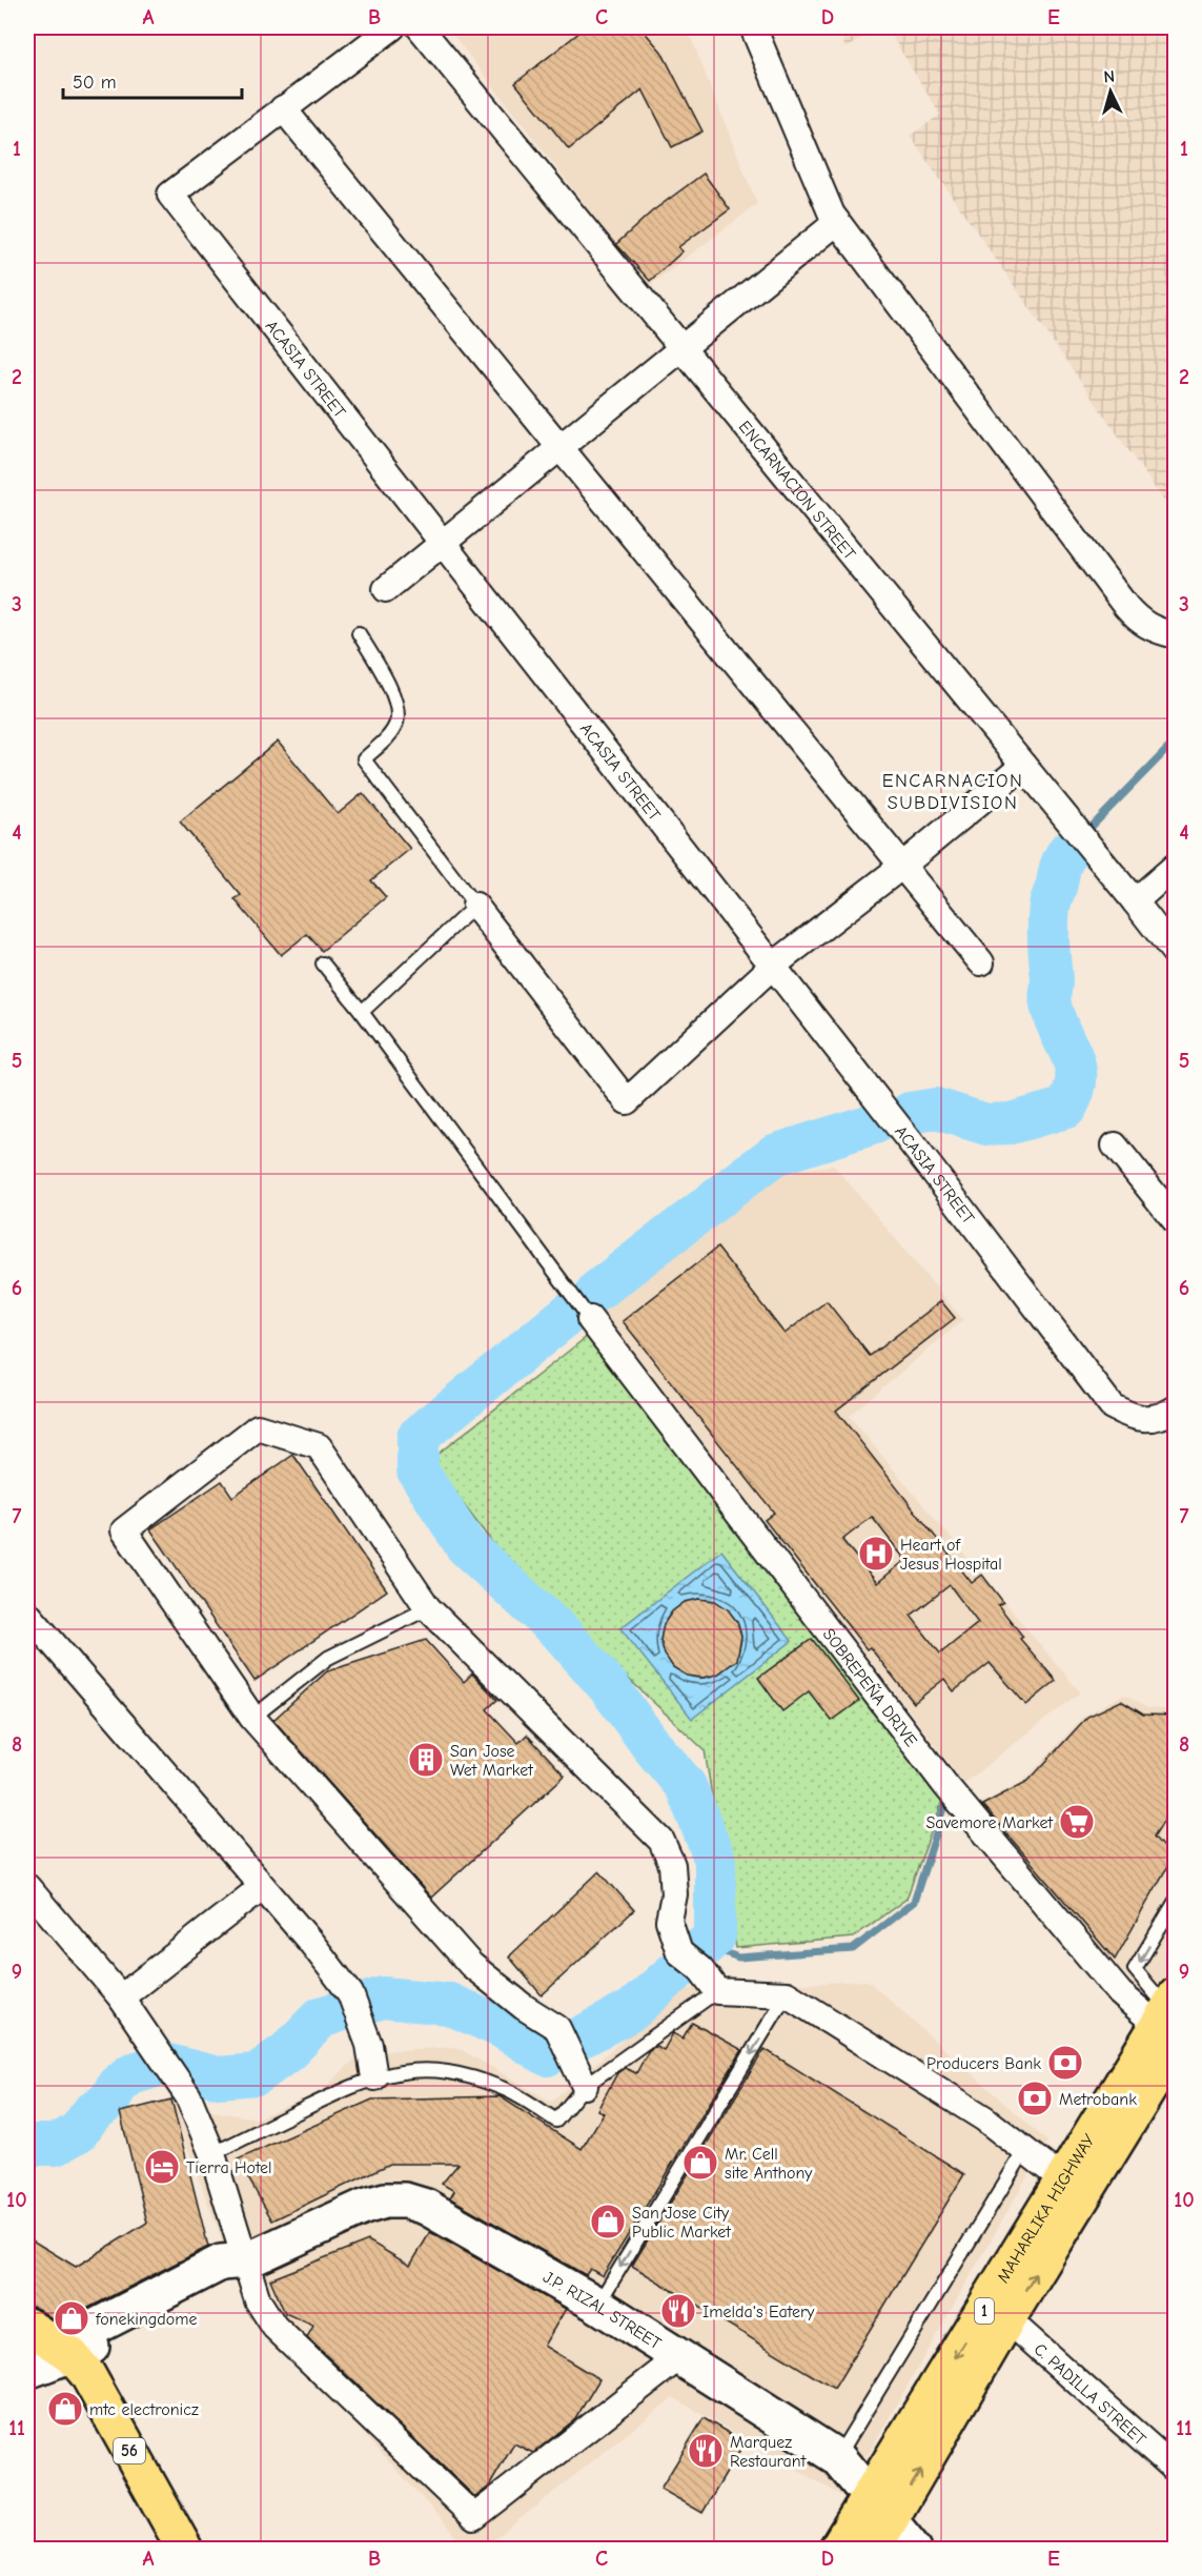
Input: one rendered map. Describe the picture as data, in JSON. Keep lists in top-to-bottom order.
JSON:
{
  "streets": {
    "highway": ["MAHARLIKA HIGHWAY", "1", "56"],
    "street": [
      "ACASIA STREET",
      "ENCARNACION STREET",
      "SOBREPEÑA DRIVE",
      "J.P. RIZAL STREET",
      "C. PADILLA STREET"
    ]
  },
  "crossings": [
    ["SOBREPEÑA DRIVE", "MAHARLIKA HIGHWAY"],
    ["MAHARLIKA HIGHWAY", "J.P. RIZAL STREET"],
    ["MAHARLIKA HIGHWAY", "C. PADILLA STREET"],
    ["J.P. RIZAL STREET", "56"]
  ],
  "districts": ["ENCARNACION SUBDIVISION"],
  "places": {
    "hospital": ["Heart of Jesus Hospital"],
    "building": ["San Jose Wet Market"],
    "supermarket": ["Savemore Market"],
    "bank": ["Producers Bank", "Metrobank"],
    "shop": [
      "Mr. Cell site Anthony",
      "San Jose City Public Market",
      "fonekingdome",
      "mtc electronicz"
    ],
    "hotel": ["Tierra Hotel"],
    "restaurant": ["Imelda's Eatery", "Marquez Restaurant"]
  },
  "scale_bar": "50 m",
  "north": "top",
  "grid": {
    "columns": [
      "A",
      "B",
      "C",
      "D",
      "E"
    ],
    "rows": [
      "1",
      "2",
      "3",
      "4",
      "5",
      "6",
      "7",
      "8",
      "9",
      "10",
      "11"
    ]
  }
}
